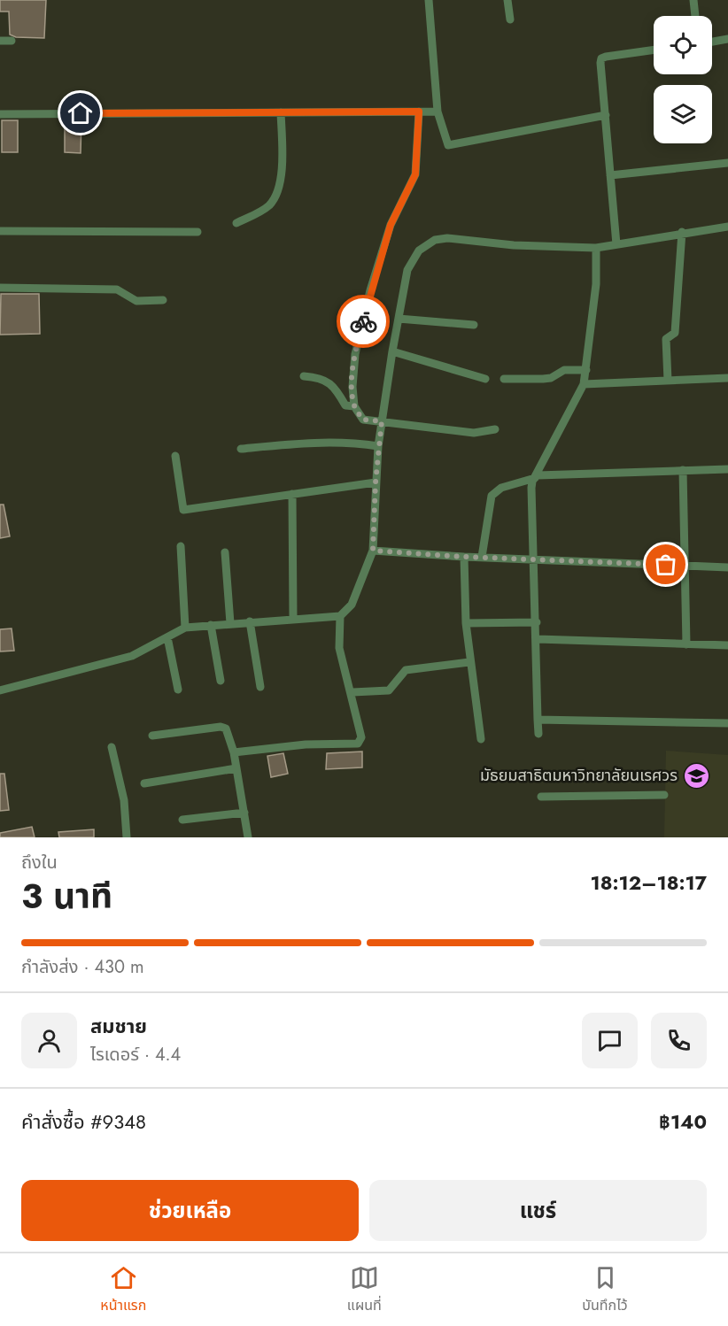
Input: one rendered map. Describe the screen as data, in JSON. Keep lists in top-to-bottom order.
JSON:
{
  "places": {
    "school or university": ["มัธยมสาธิตมหาวิทยาลัยนเรศวร"]
  },
  "page": {
    "heading": ["3 นาที", "ถึงใน", "18:12–18:17"],
    "panel": [
      "สมชาย",
      "ไรเดอร์ · 4.4",
      "คำสั่งซื้อ #9348",
      "฿140"
    ],
    "bar": "กำลังส่ง · 430 m",
    "buttons": ["ช่วยเหลือ", "แชร์"],
    "tabs": ["หน้าแรก", "แผนที่", "บันทึกไว้"]
  }
}
